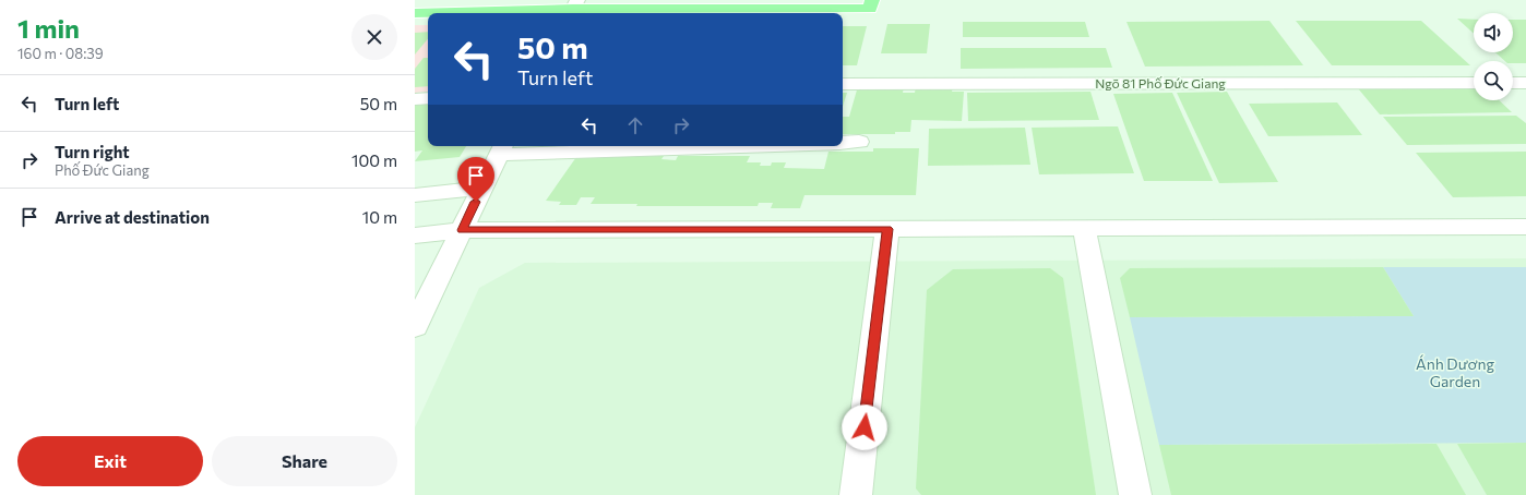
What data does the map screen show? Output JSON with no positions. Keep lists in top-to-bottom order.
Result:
{
  "streets": {
    "street": ["Ngõ 81 Phố Đức Giang"]
  },
  "parks": ["Ánh Dương Garden"],
  "page": {
    "heading": ["1 min", "160 m · 08:39"],
    "turn": ["50 m", "Turn left"],
    "list": [
      {
        "name": "Turn left",
        "value": "50 m"
      },
      {
        "name": "Turn right",
        "note": "Phố Đức Giang",
        "value": "100 m"
      },
      {
        "name": "Arrive at destination",
        "value": "10 m"
      }
    ],
    "buttons": ["Exit", "Share"]
  }
}
